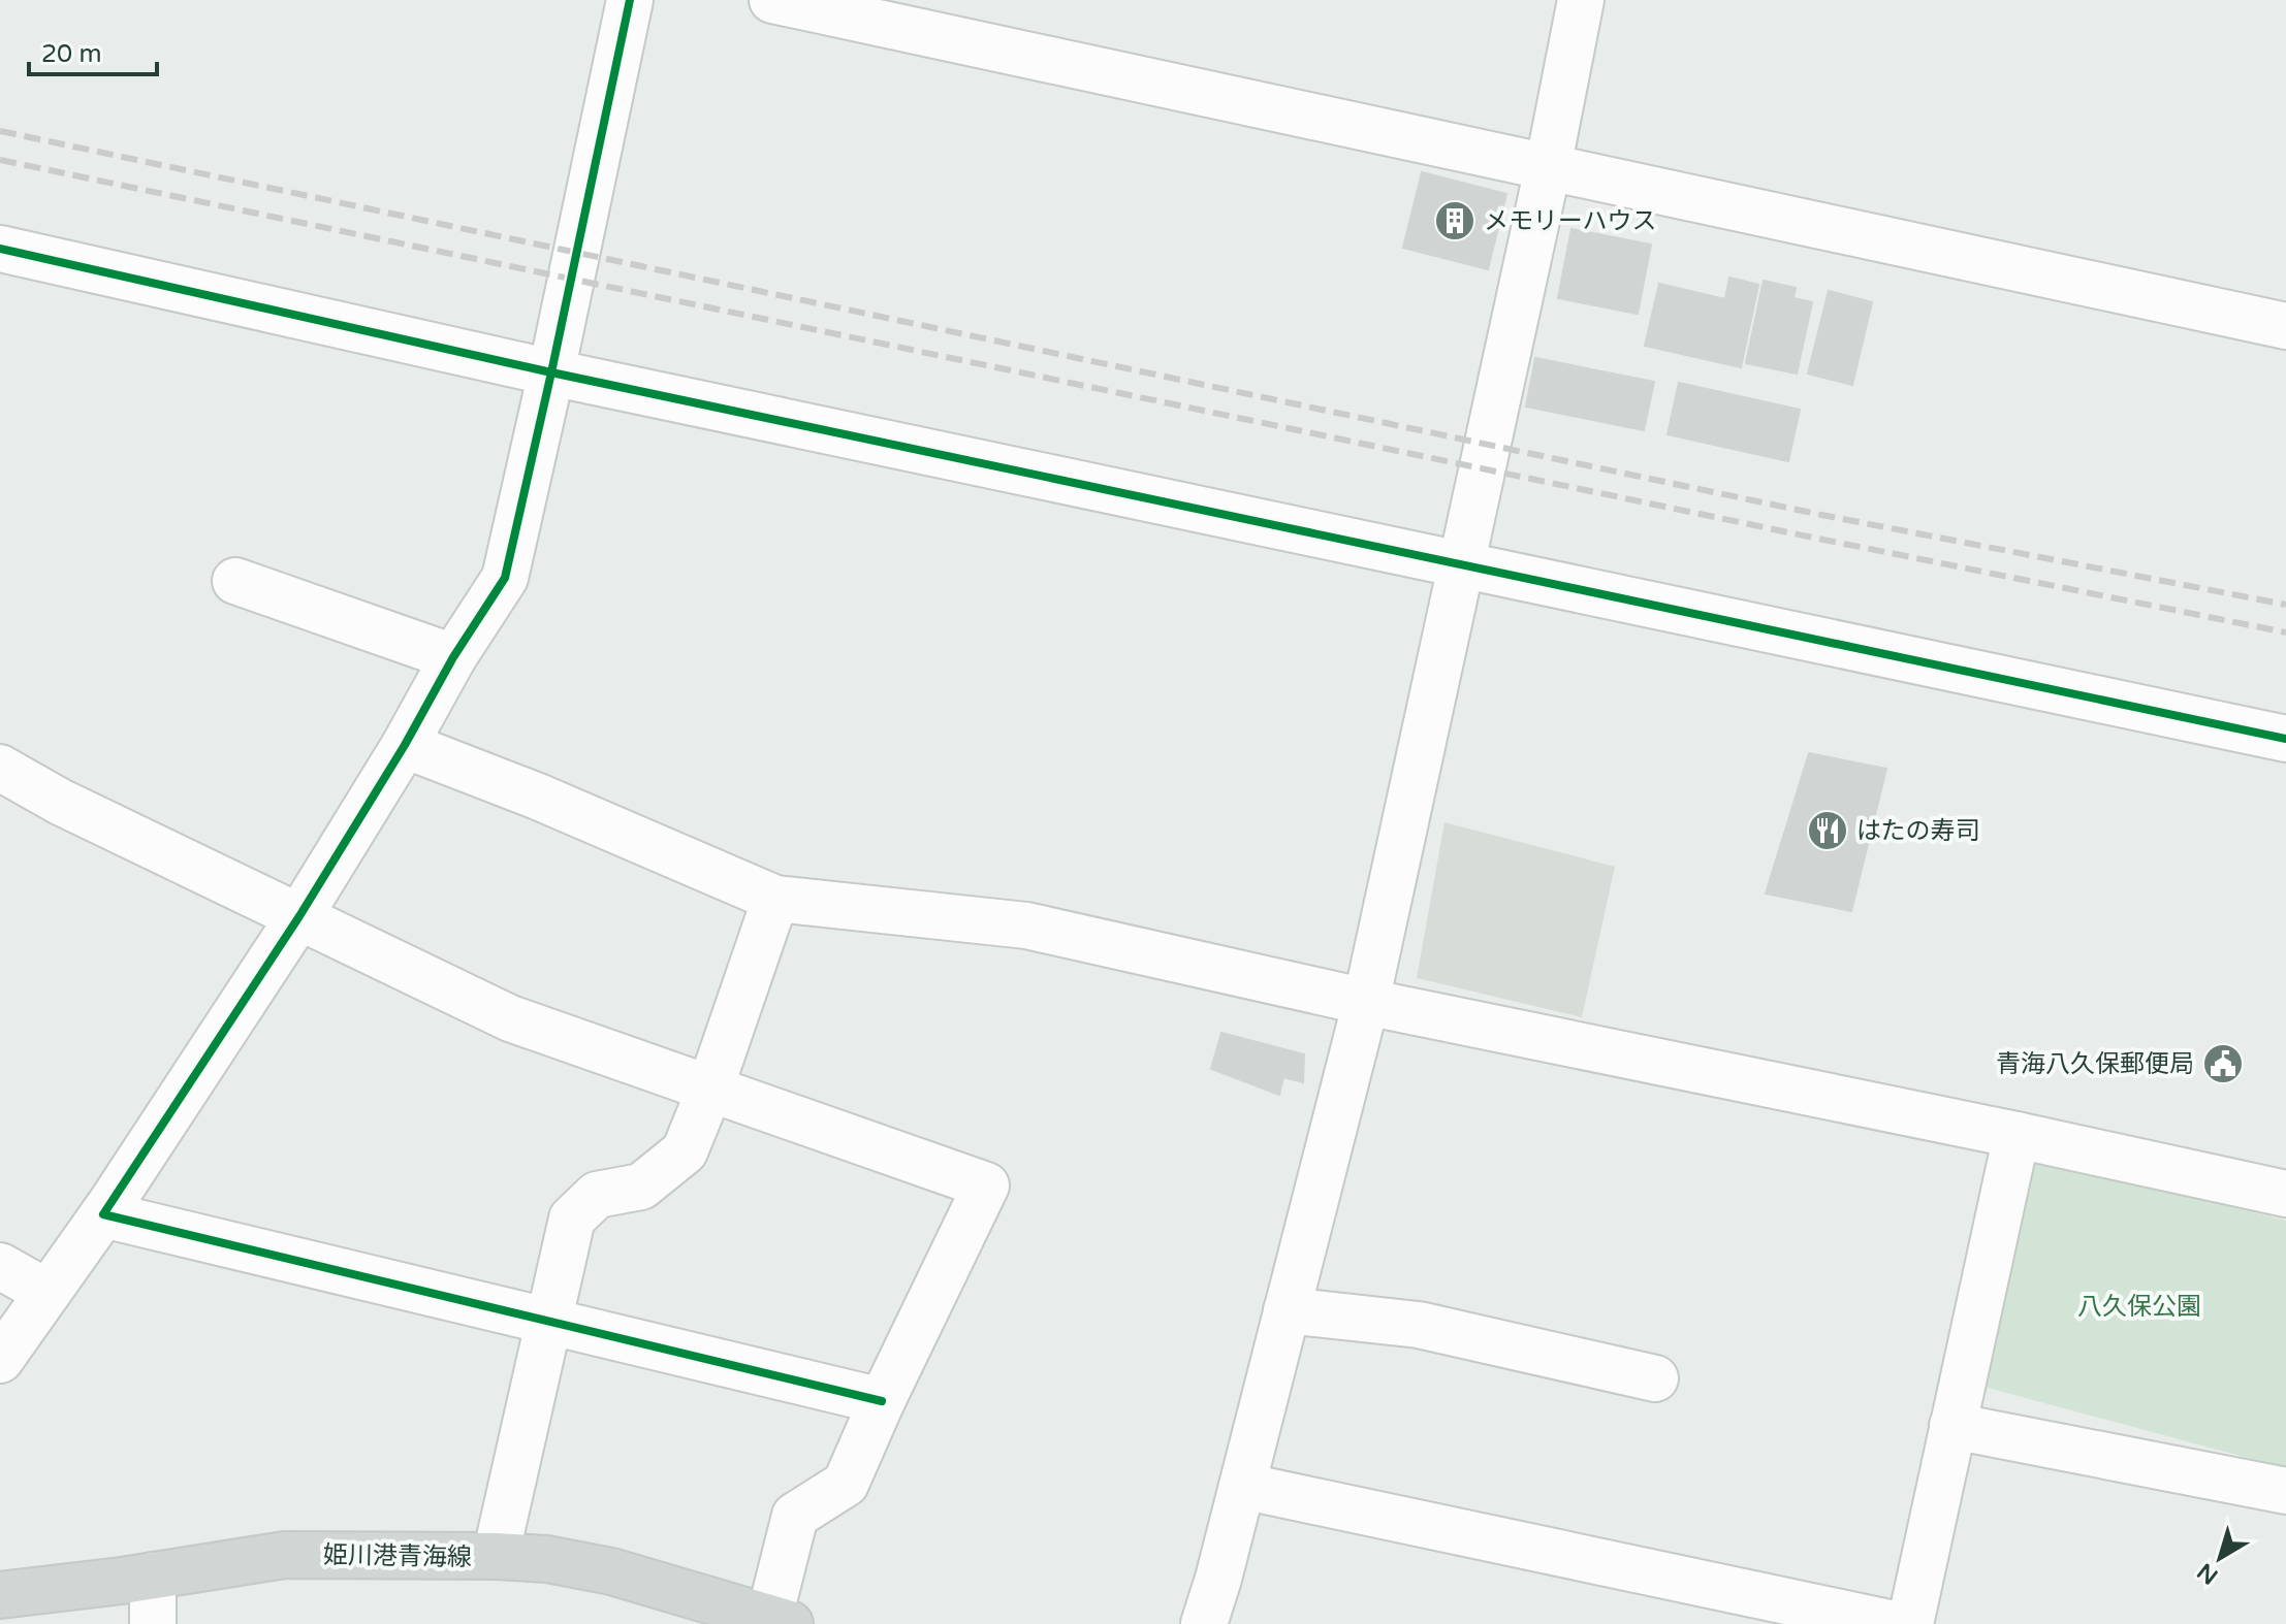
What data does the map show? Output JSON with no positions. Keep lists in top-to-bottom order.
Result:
{
  "streets": {
    "main road": ["姫川港青海線"]
  },
  "parks": ["八久保公園"],
  "places": {
    "building": ["メモリーハウス"],
    "restaurant": ["はたの寿司"],
    "public building": ["青海八久保郵便局"]
  },
  "scale_bar": "20 m",
  "north": "bottom left"
}
